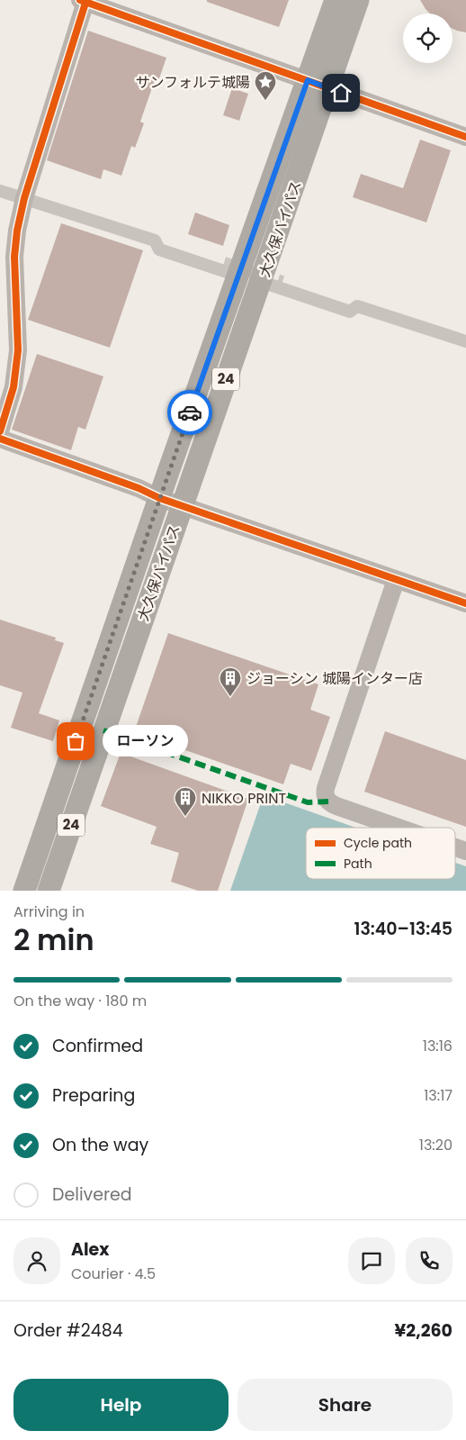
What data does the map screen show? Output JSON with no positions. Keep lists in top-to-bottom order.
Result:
{
  "streets": {
    "highway": ["大久保バイパス", "24"]
  },
  "places": {
    "place": ["サンフォルテ城陽"],
    "building": ["ジョーシン 城陽インター店", "NIKKO PRINT"],
    "other": ["ローソン"]
  },
  "legend": ["Cycle path", "Path"],
  "page": {
    "bubble": "ローソン",
    "heading": ["2 min", "Arriving in", "13:40–13:45"],
    "panel": [
      "Alex",
      "Courier · 4.5",
      "Order #2484",
      "¥2,260"
    ],
    "bar": "On the way · 180 m",
    "list": [
      ["Confirmed", "13:16"],
      ["Preparing", "13:17"],
      ["On the way", "13:20"],
      "Delivered"
    ],
    "buttons": ["Help", "Share"]
  }
}
